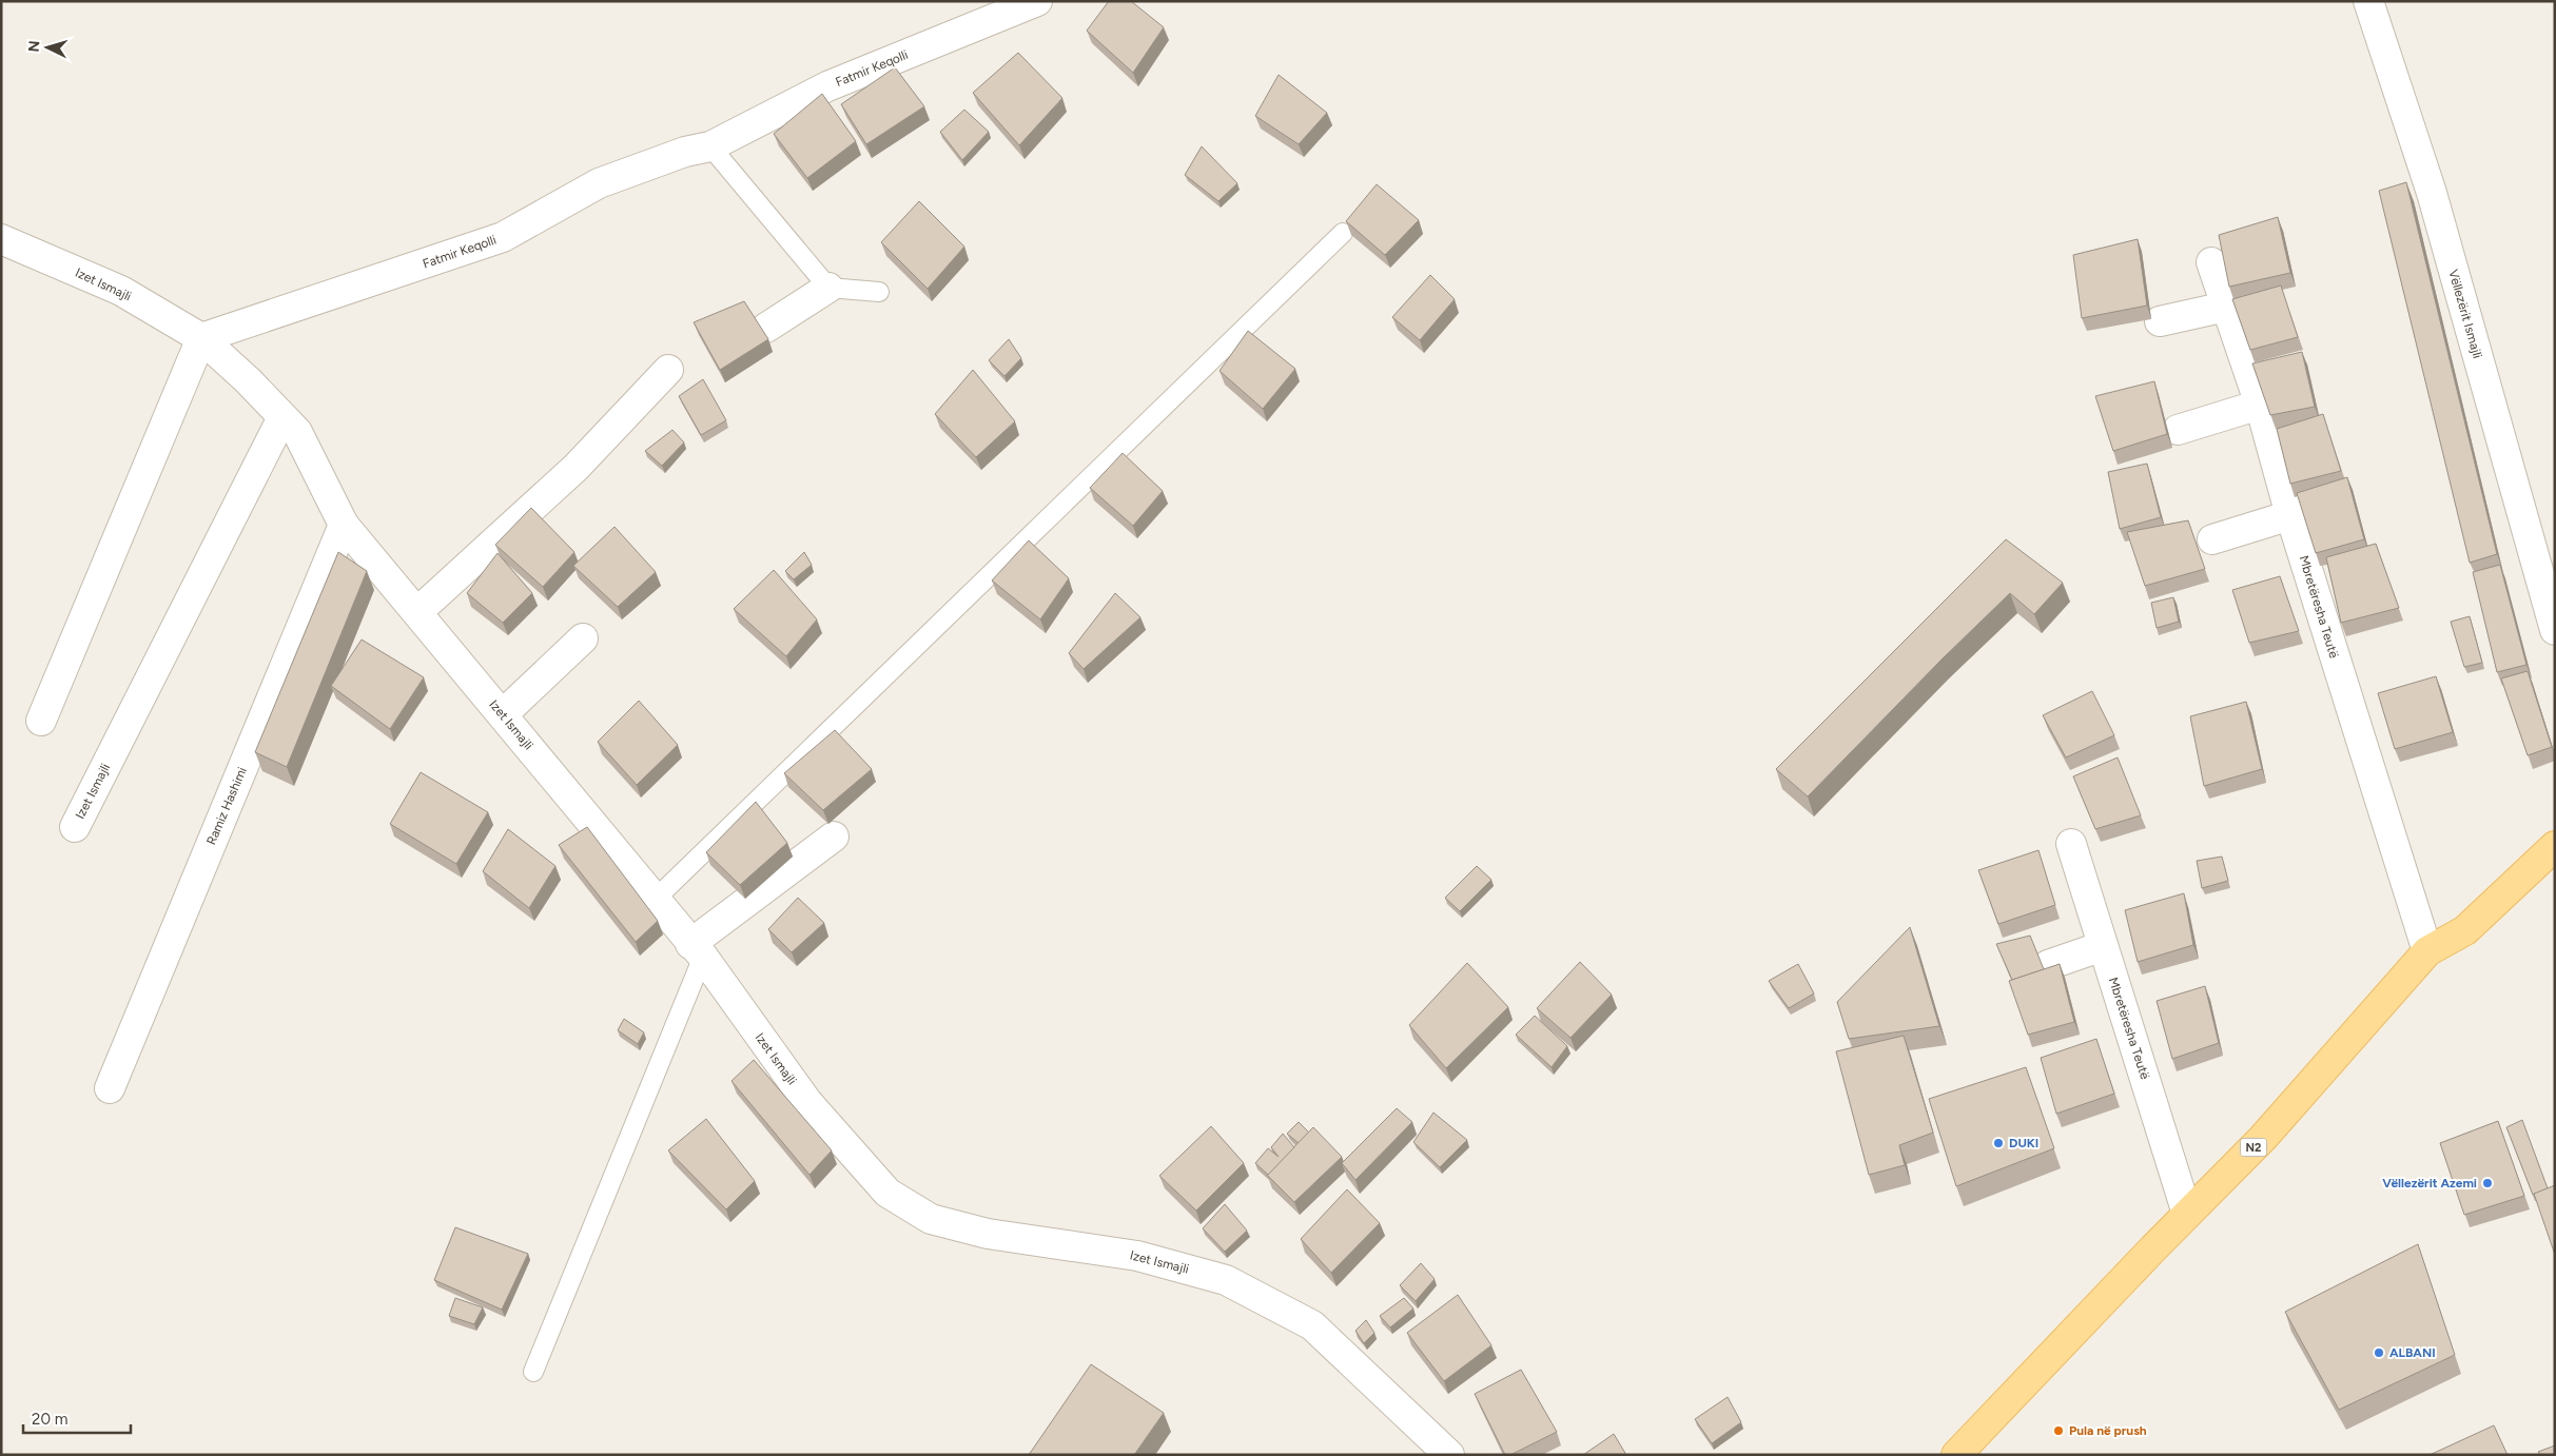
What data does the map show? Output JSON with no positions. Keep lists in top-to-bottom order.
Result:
{
  "streets": {
    "main road": ["N2"],
    "street": [
      "Fatmir Keqolli",
      "Izet Ismajli",
      "Vëllezërit Ismajli",
      "Mbretëresha Teutë",
      "Ramiz Hashimi"
    ]
  },
  "crossings": [
    ["Fatmir Keqolli", "Izet Ismajli"],
    ["Izet Ismajli", "Ramiz Hashimi"],
    ["Mbretëresha Teutë", "N2"]
  ],
  "places": [
    "DUKI",
    "Vëllezërit Azemi",
    "ALBANI",
    "Pula në prush"
  ],
  "scale_bar": "20 m",
  "north": "left"
}
